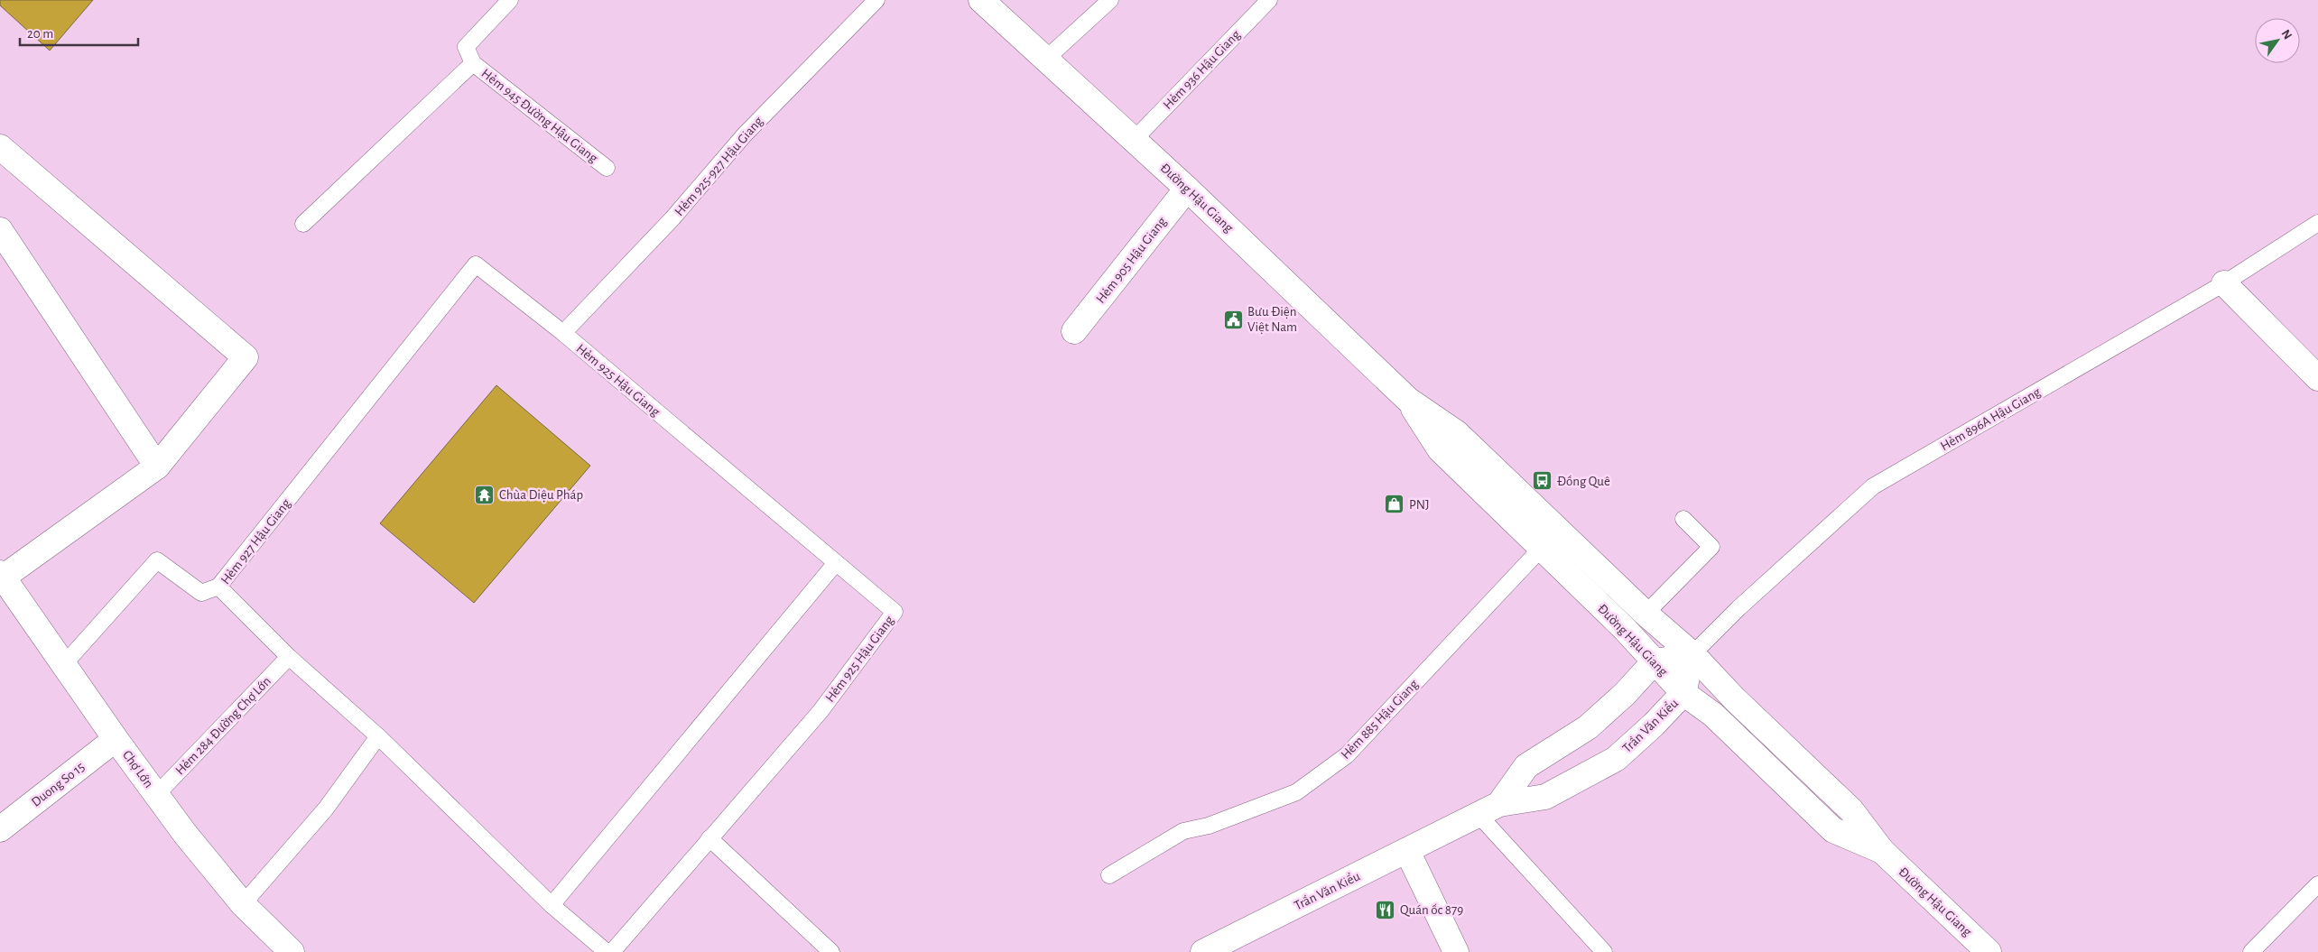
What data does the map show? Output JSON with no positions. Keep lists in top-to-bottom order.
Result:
{
  "streets": {
    "street": [
      "Đường Hậu Giang",
      "Hẻm 905 Hậu Giang",
      "Trần Văn Kiểu",
      "Chợ Lớn",
      "Duong So 15"
    ],
    "lane": [
      "Hẻm 936 Hậu Giang",
      "Hẻm 945 Đường Hậu Giang",
      "Hẻm 925-927 Hậu Giang",
      "Hẻm 925 Hậu Giang",
      "Hẻm 896A Hậu Giang",
      "Hẻm 927 Hậu Giang",
      "Hẻm 885 Hậu Giang",
      "Hẻm 284 Đường Chợ Lớn"
    ]
  },
  "crossings": [
    ["Hẻm 936 Hậu Giang", "Đường Hậu Giang"],
    ["Hẻm 925-927 Hậu Giang", "Hẻm 925 Hậu Giang"],
    ["Hẻm 925-927 Hậu Giang", "Hẻm 927 Hậu Giang"],
    ["Đường Hậu Giang", "Hẻm 905 Hậu Giang"],
    ["Đường Hậu Giang", "Hẻm 896A Hậu Giang"],
    ["Đường Hậu Giang", "Hẻm 885 Hậu Giang"],
    ["Đường Hậu Giang", "Trần Văn Kiểu"],
    ["Hẻm 925 Hậu Giang", "Hẻm 927 Hậu Giang"],
    ["Hẻm 896A Hậu Giang", "Trần Văn Kiểu"],
    ["Hẻm 927 Hậu Giang", "Hẻm 284 Đường Chợ Lớn"],
    ["Hẻm 284 Đường Chợ Lớn", "Chợ Lớn"],
    ["Chợ Lớn", "Duong So 15"]
  ],
  "places": {
    "public building": ["Bưu Điện Việt Nam"],
    "bus stop": ["Đồng Quê"],
    "temple": ["Chùa Diệu Pháp"],
    "shop": ["PNJ"],
    "restaurant": ["Quán ốc 879"]
  },
  "scale_bar": "20 m",
  "north": "top right"
}
